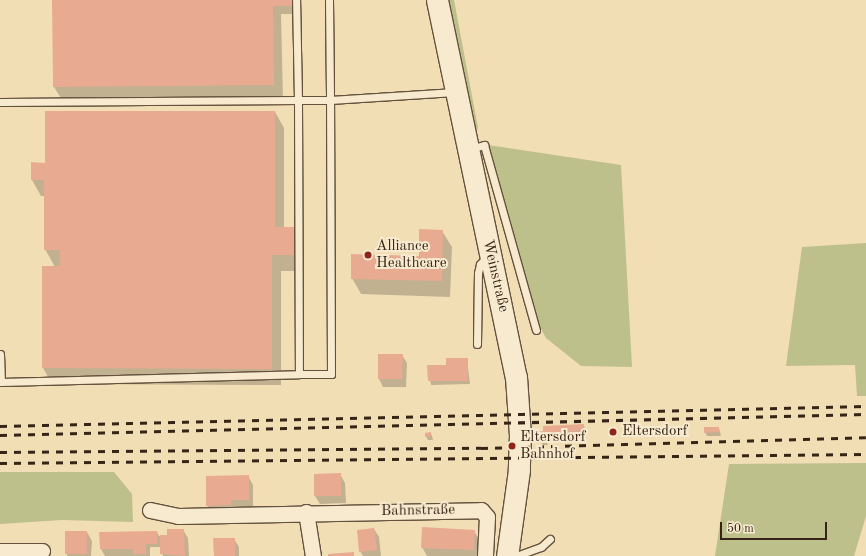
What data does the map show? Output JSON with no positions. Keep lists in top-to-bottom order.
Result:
{
  "streets": {
    "main road": ["Weinstraße"],
    "street": ["Bahnstraße"]
  },
  "places": ["Alliance Healthcare", "Eltersdorf", "Eltersdorf Bahnhof"],
  "scale_bar": "50 m"
}
